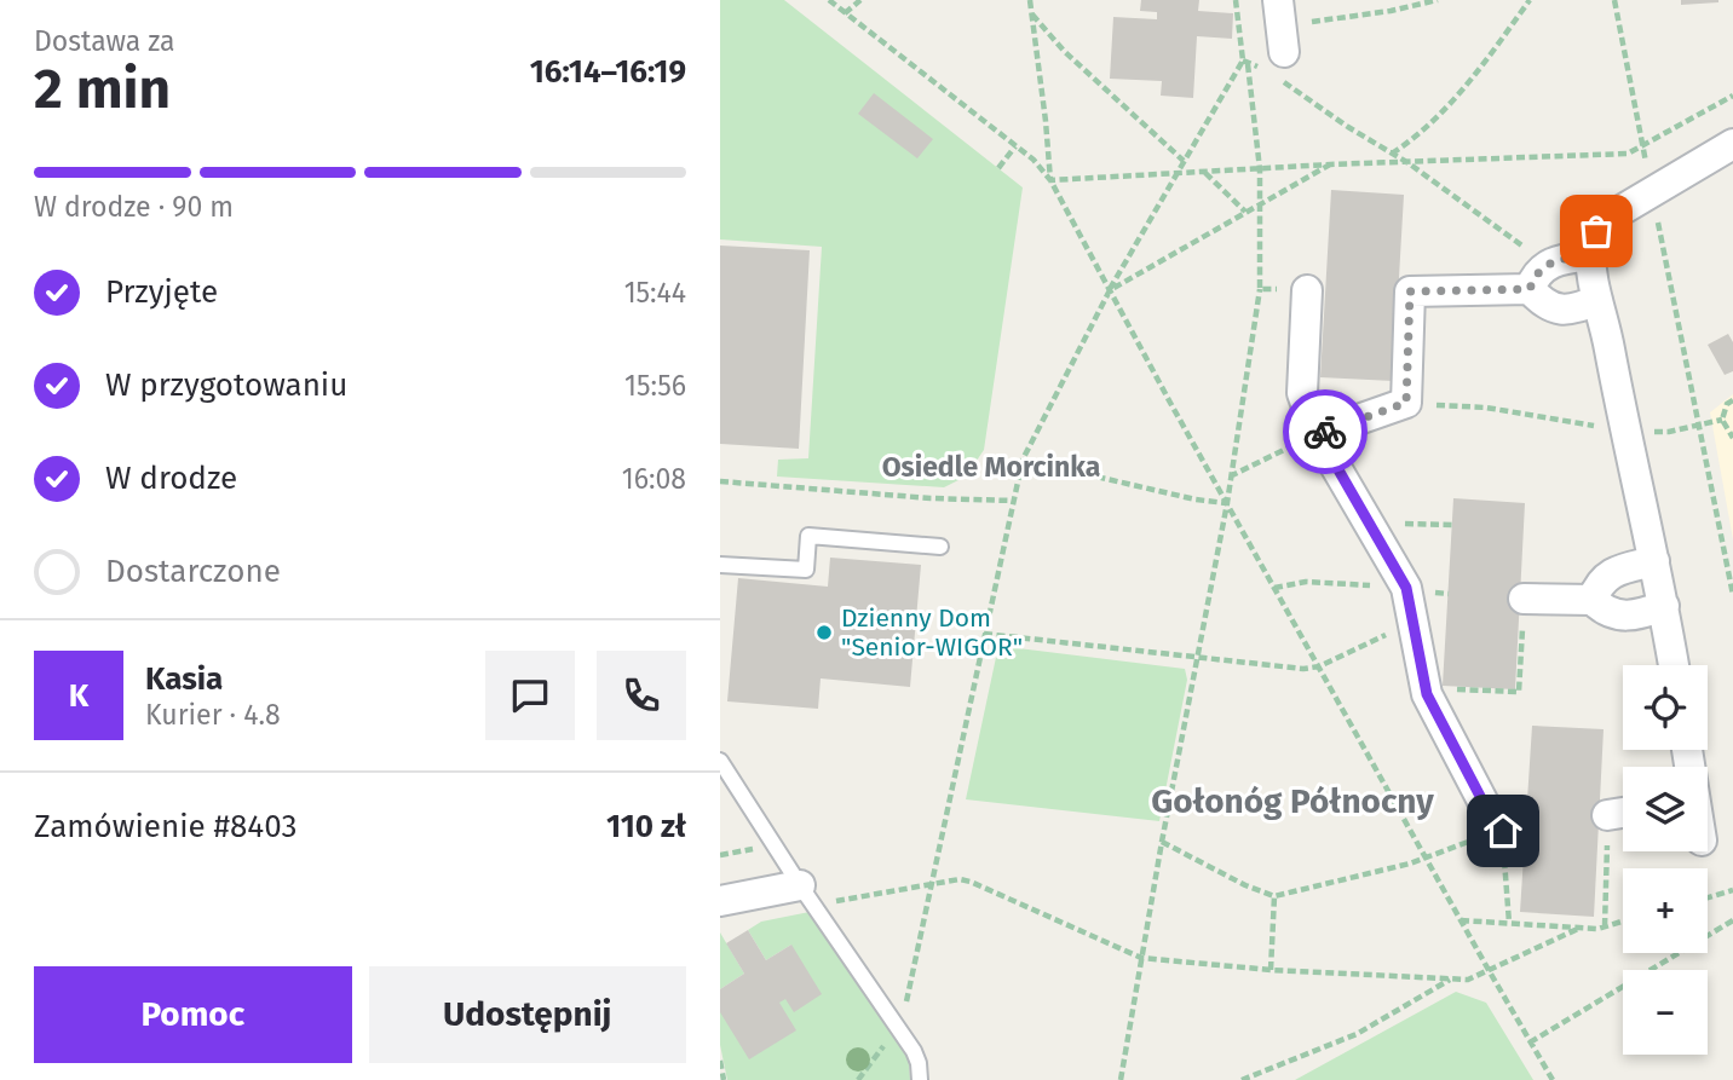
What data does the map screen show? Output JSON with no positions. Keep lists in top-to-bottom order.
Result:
{
  "districts": ["Osiedle Morcinka", "Gołonóg Północny"],
  "places": ["Dzienny Dom \"Senior-WIGOR\""],
  "page": {
    "heading": ["2 min", "Dostawa za", "16:14–16:19"],
    "panel": [
      "Kasia",
      "Kurier · 4.8",
      "Zamówienie #8403",
      "110 zł"
    ],
    "bar": "W drodze · 90 m",
    "list": [
      ["Przyjęte", "15:44"],
      ["W przygotowaniu", "15:56"],
      ["W drodze", "16:08"],
      "Dostarczone"
    ],
    "round": "K",
    "map_buttons": ["+", "−"],
    "buttons": ["Pomoc", "Udostępnij"]
  }
}
